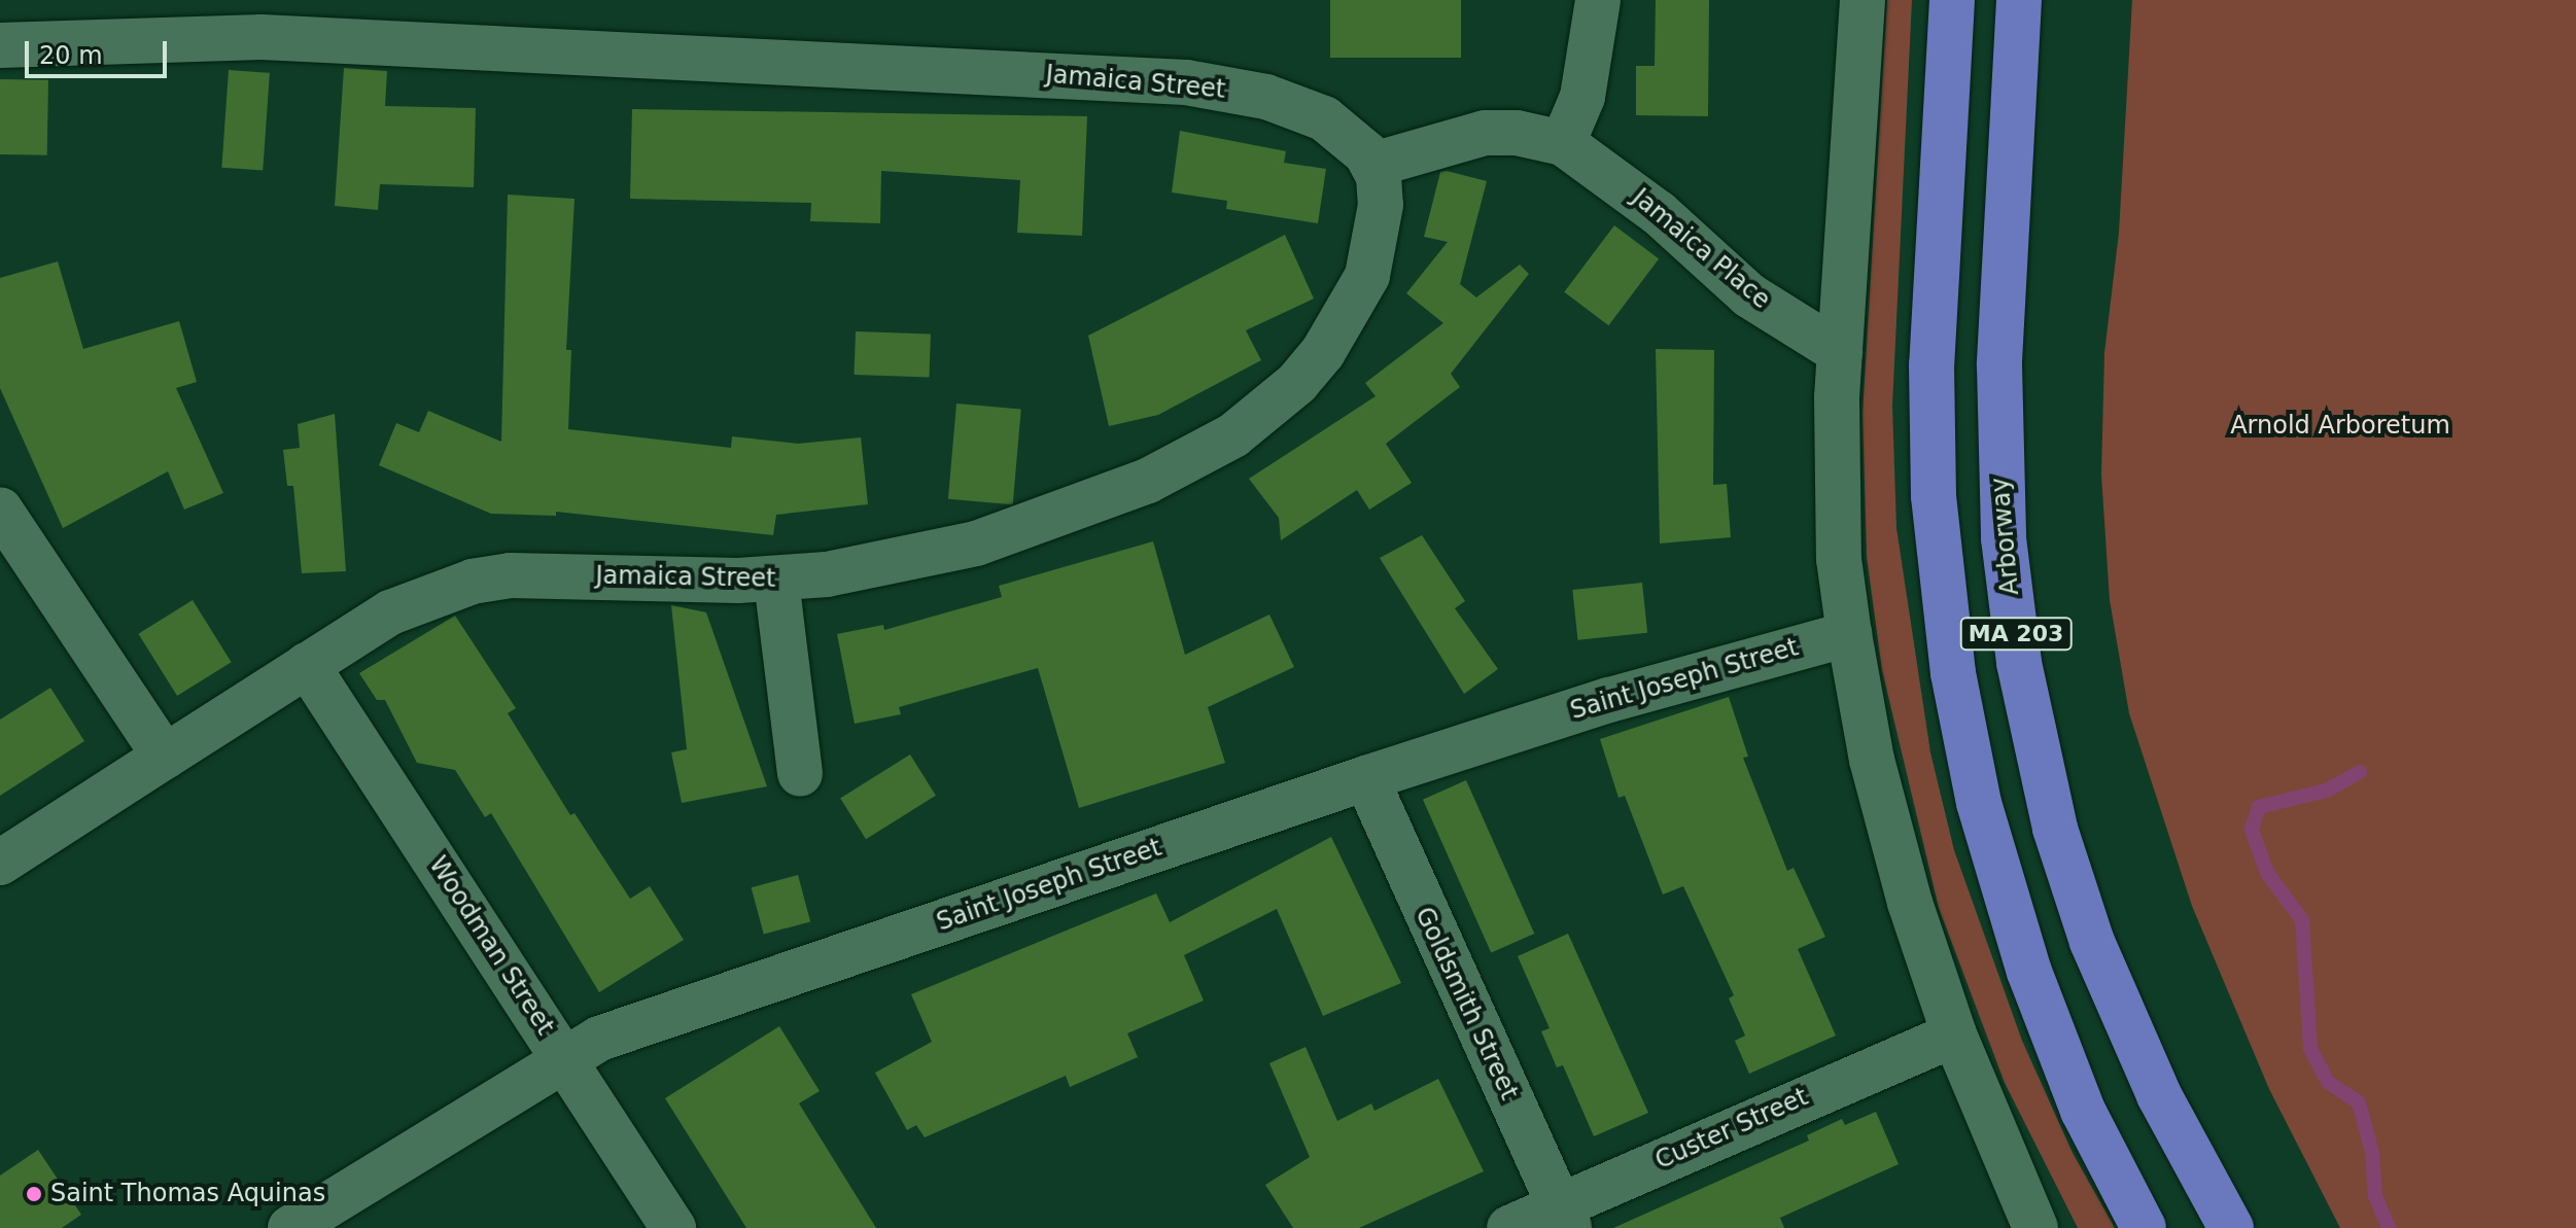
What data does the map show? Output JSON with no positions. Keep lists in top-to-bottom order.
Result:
{
  "streets": {
    "highway": ["Arborway", "MA 203"],
    "street": [
      "Jamaica Street",
      "Jamaica Place",
      "Saint Joseph Street",
      "Woodman Street",
      "Goldsmith Street",
      "Custer Street"
    ]
  },
  "crossings": [
    ["Jamaica Street", "Jamaica Place"],
    ["Jamaica Street", "Woodman Street"],
    ["Saint Joseph Street", "Woodman Street"],
    ["Saint Joseph Street", "Goldsmith Street"],
    ["Goldsmith Street", "Custer Street"]
  ],
  "parks": ["Arnold Arboretum"],
  "places": ["Saint Thomas Aquinas"],
  "scale_bar": "20 m"
}
